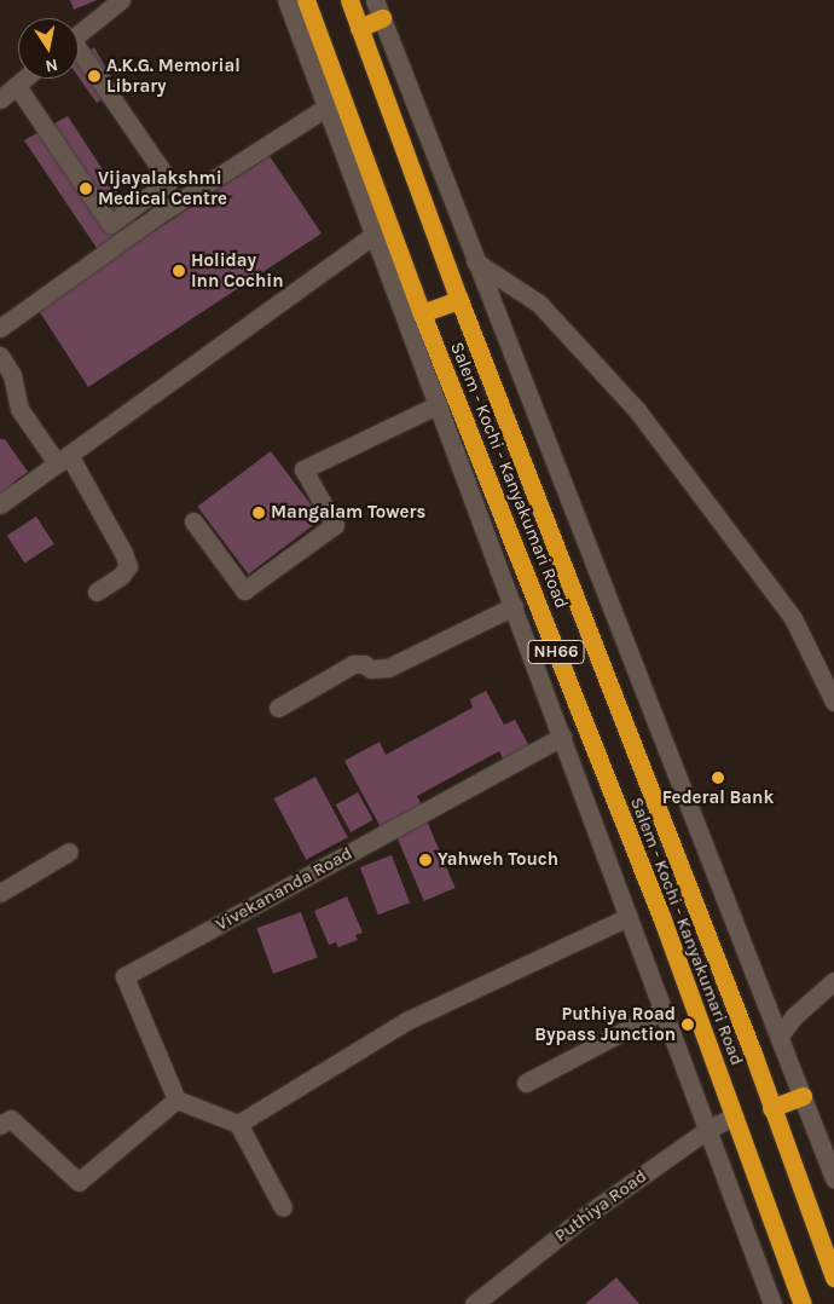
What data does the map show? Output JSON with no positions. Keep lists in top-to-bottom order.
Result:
{
  "streets": {
    "highway": ["Salem - Kochi - Kanyakumari Road", "NH66"],
    "street": ["Vivekananda Road", "Puthiya Road"]
  },
  "crossings": [
    ["Salem - Kochi - Kanyakumari Road", "Puthiya Road"]
  ],
  "places": [
    "A.K.G. Memorial Library",
    "Vijayalakshmi Medical Centre",
    "Holiday Inn Cochin",
    "Mangalam Towers",
    "Federal Bank",
    "Yahweh Touch",
    "Puthiya Road Bypass Junction"
  ],
  "north": "bottom"
}
